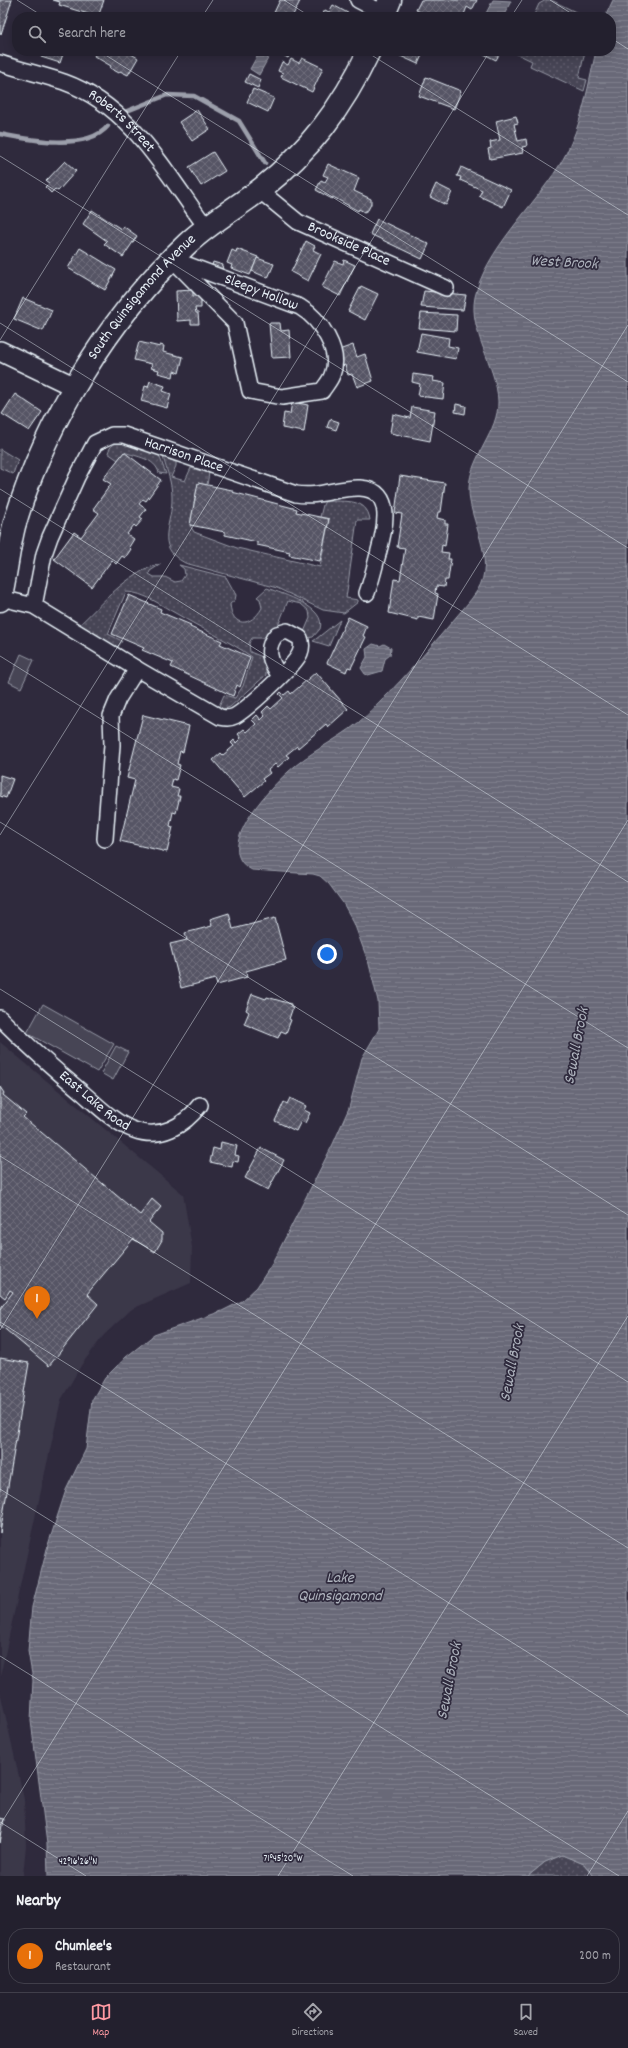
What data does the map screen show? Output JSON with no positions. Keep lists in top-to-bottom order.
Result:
{
  "streets": {
    "main road": ["South Quinsigamond Avenue"],
    "street": [
      "Roberts Street",
      "Brookside Place",
      "Sleepy Hollow",
      "Harrison Place",
      "East Lake Road"
    ]
  },
  "crossings": [
    ["Roberts Street", "South Quinsigamond Avenue"],
    ["Brookside Place", "South Quinsigamond Avenue"],
    ["Sleepy Hollow", "South Quinsigamond Avenue"]
  ],
  "water": ["West Brook", "Sewall Brook", "Lake Quinsigamond"],
  "page": {
    "search": "Search here",
    "pins": "1",
    "heading": "Nearby",
    "list": [
      {
        "mark": "1",
        "name": "Chumlee's",
        "note": "Restaurant",
        "value": "200 m"
      }
    ],
    "nav": ["Map", "Directions", "Saved"]
  },
  "coordinates": ["71°45'20\"W", "42°16'26\"N"]
}
